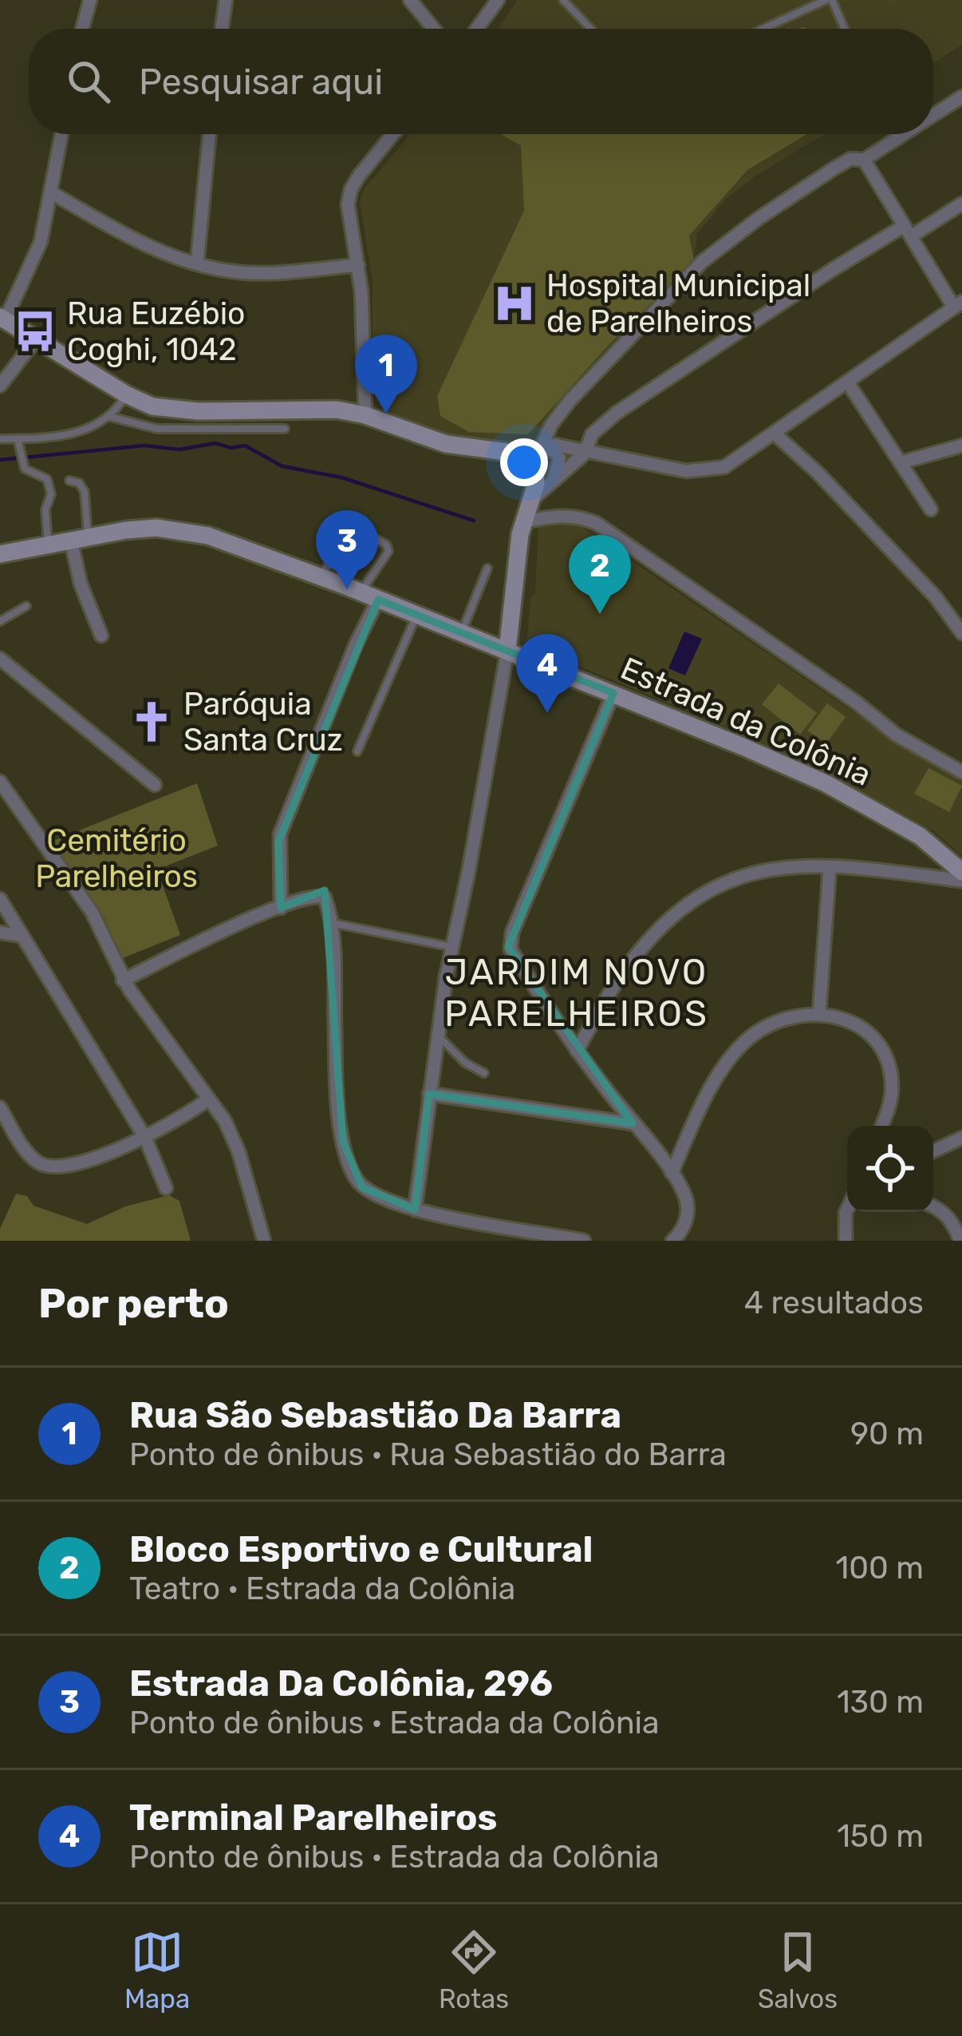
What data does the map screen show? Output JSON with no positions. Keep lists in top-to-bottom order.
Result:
{
  "streets": {
    "main road": ["Estrada da Colônia"]
  },
  "districts": ["JARDIM NOVO PARELHEIROS"],
  "parks": ["Cemitério Parelheiros"],
  "places": {
    "hospital": ["Hospital Municipal de Parelheiros"],
    "bus stop": ["Rua Euzébio Coghi, 1042"],
    "church": ["Paróquia Santa Cruz"]
  },
  "page": {
    "search": "Pesquisar aqui",
    "pins": [
      "1",
      "3",
      "2",
      "4"
    ],
    "heading": ["Por perto", "4 resultados"],
    "list": [
      {
        "mark": "1",
        "name": "Rua São Sebastião Da Barra",
        "note": "Ponto de ônibus · Rua Sebastião do Barra",
        "value": "90 m"
      },
      {
        "mark": "2",
        "name": "Bloco Esportivo e Cultural",
        "note": "Teatro · Estrada da Colônia",
        "value": "100 m"
      },
      {
        "mark": "3",
        "name": "Estrada Da Colônia, 296",
        "note": "Ponto de ônibus · Estrada da Colônia",
        "value": "130 m"
      },
      {
        "mark": "4",
        "name": "Terminal Parelheiros",
        "note": "Ponto de ônibus · Estrada da Colônia",
        "value": "150 m"
      }
    ],
    "nav": ["Mapa", "Rotas", "Salvos"]
  }
}
